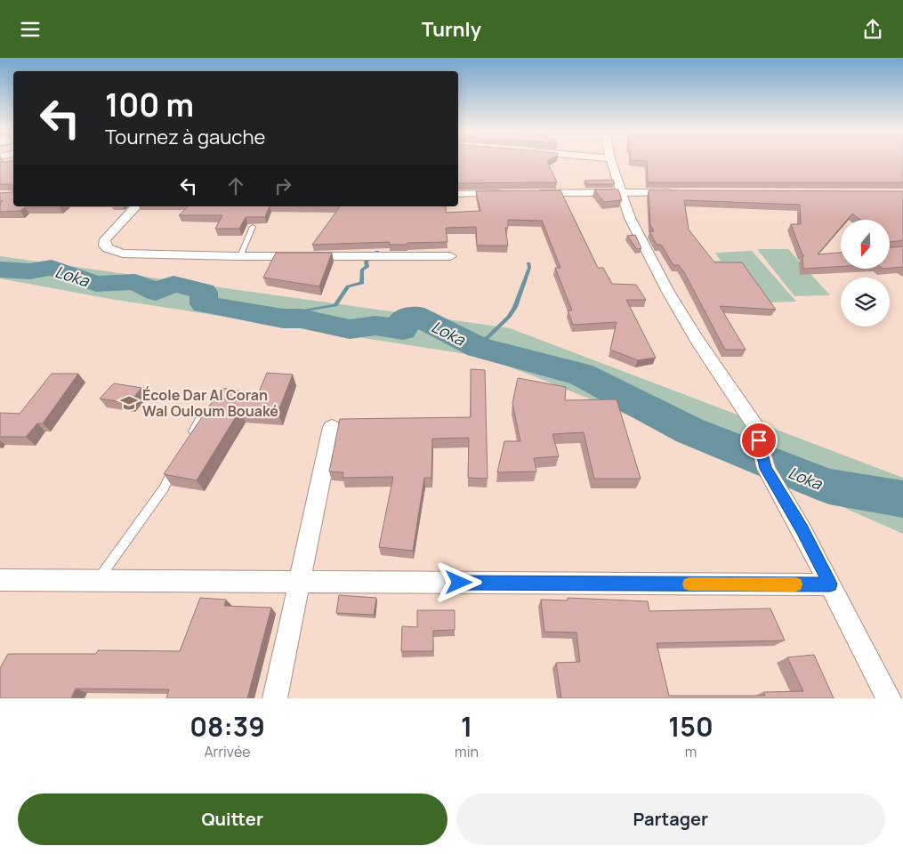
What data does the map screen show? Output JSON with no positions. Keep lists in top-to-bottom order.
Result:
{
  "water": ["Loka"],
  "places": {
    "school or university": ["École Dar Al Coran Wal Ouloum Bouaké"]
  },
  "north": "bottom",
  "page": {
    "header": "Turnly",
    "turn": ["100 m", "Tournez à gauche"],
    "eta": [
      "08:39",
      "Arrivée",
      "1",
      "min",
      "150",
      "m"
    ],
    "buttons": ["Quitter", "Partager"]
  }
}
